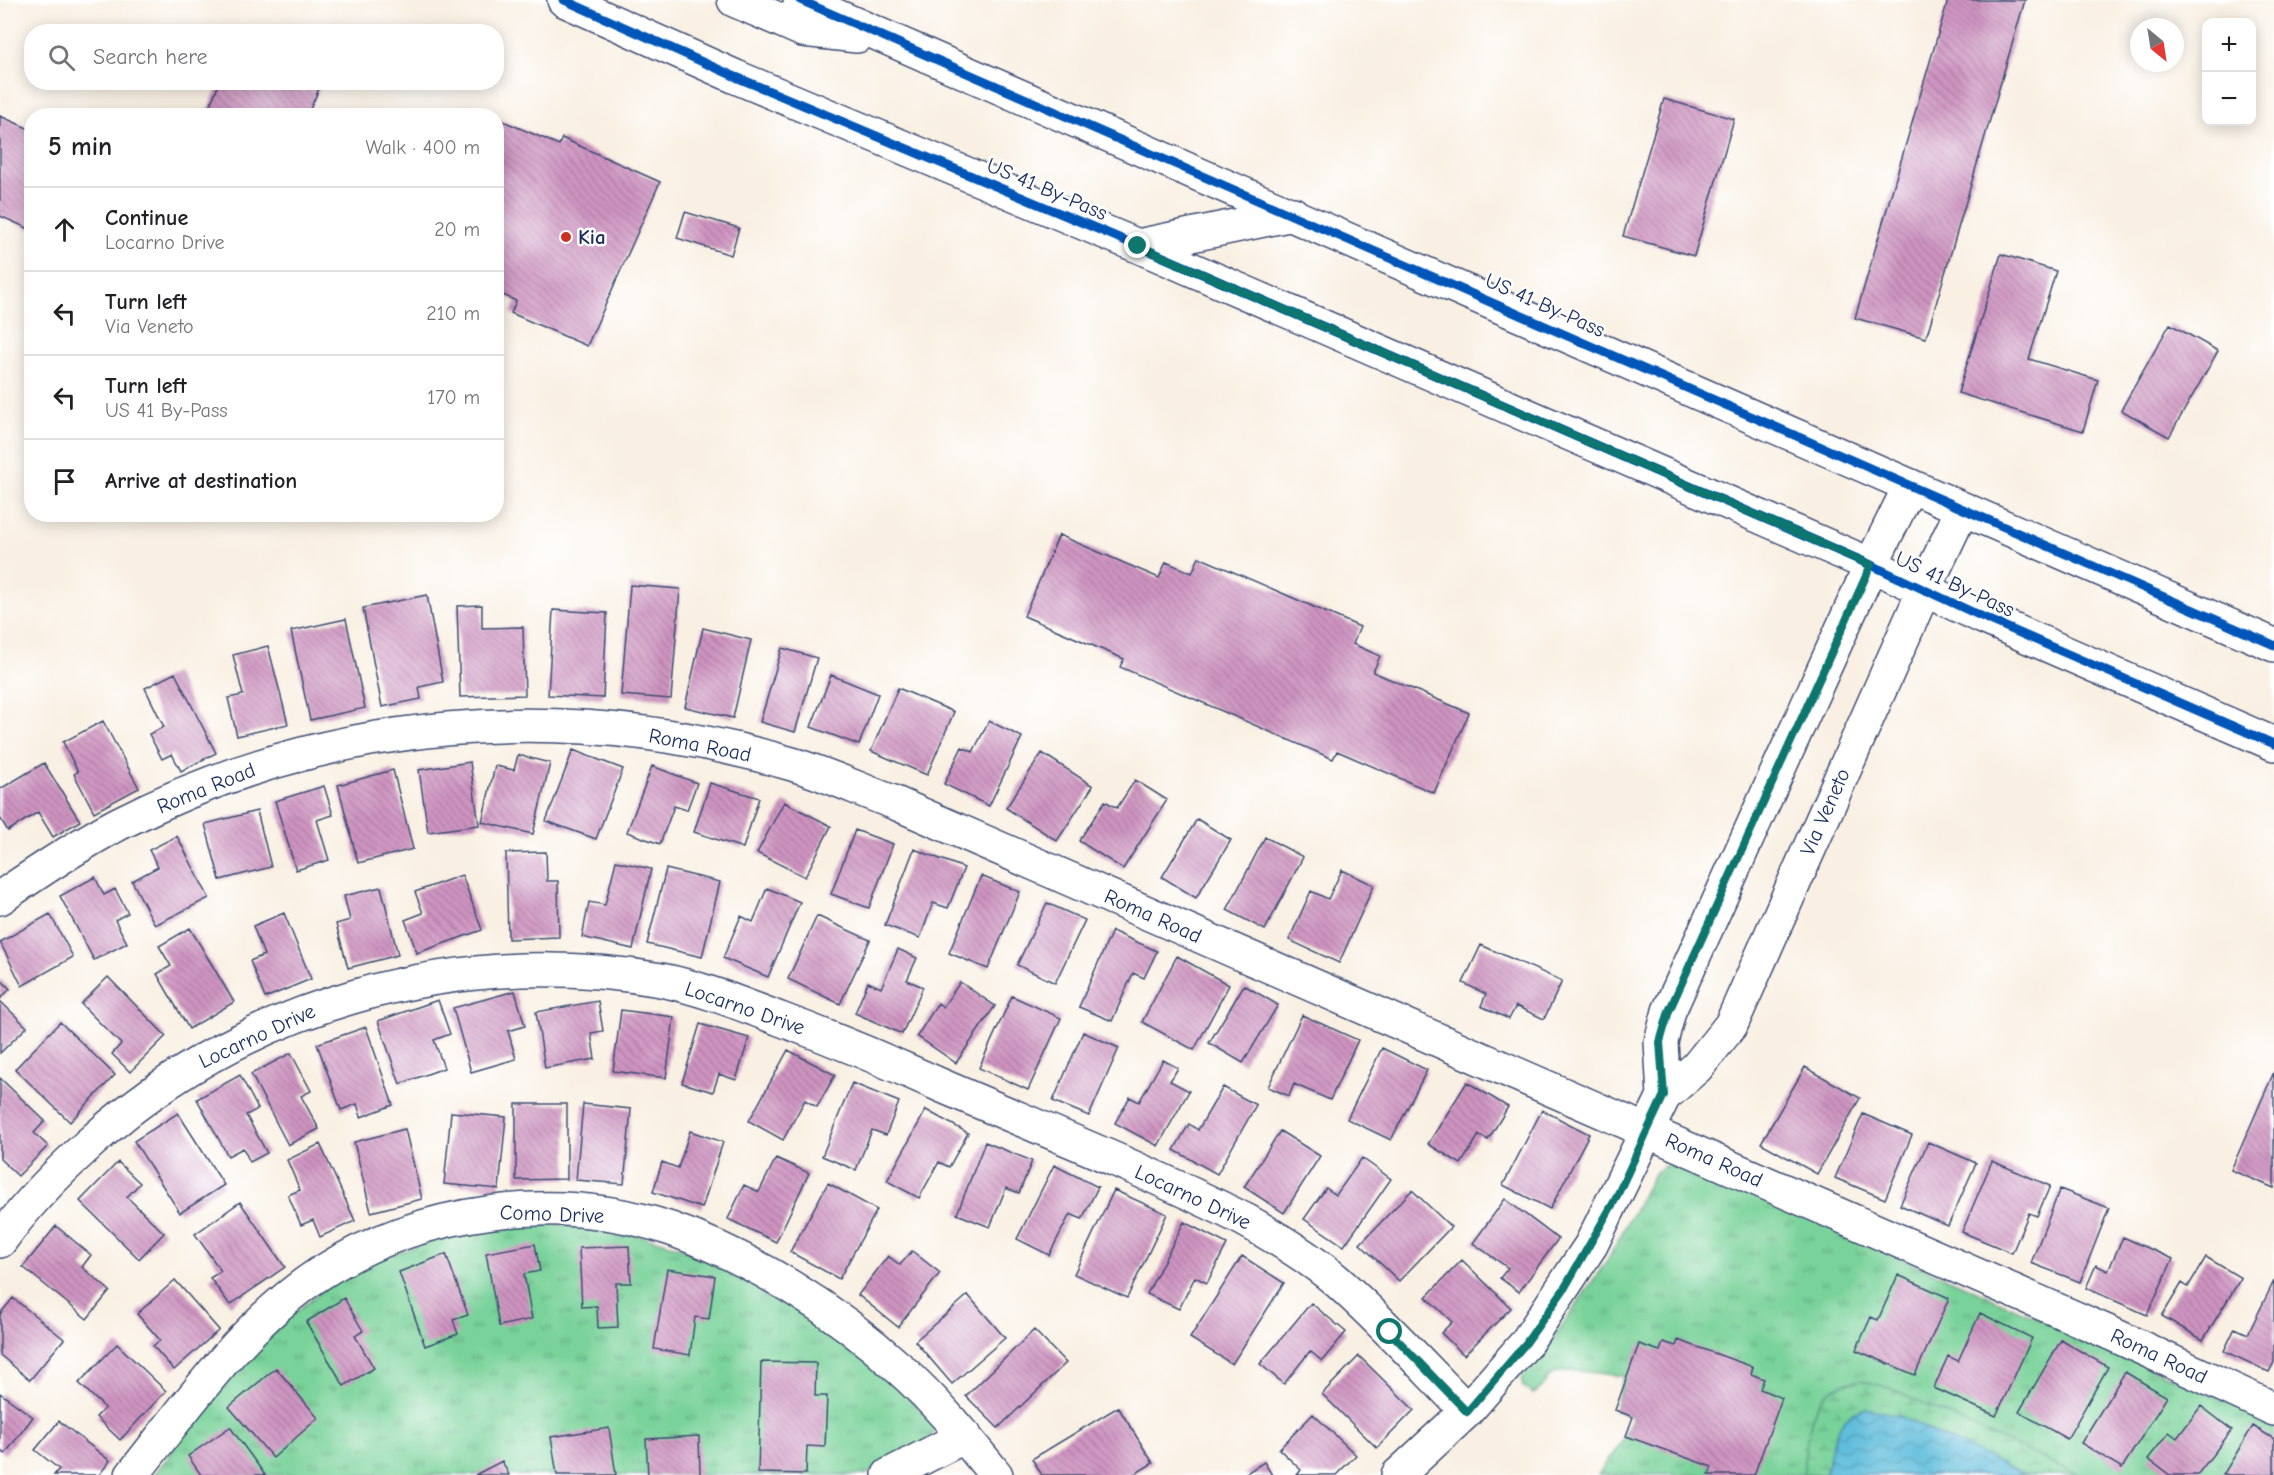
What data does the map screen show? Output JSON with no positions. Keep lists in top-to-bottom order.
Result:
{
  "streets": {
    "street": [
      "US 41 By-Pass",
      "Roma Road",
      "Via Veneto",
      "Locarno Drive",
      "Como Drive"
    ]
  },
  "crossings": [
    ["US 41 By-Pass", "Via Veneto"],
    ["Roma Road", "Via Veneto"],
    ["Via Veneto", "Locarno Drive"]
  ],
  "places": ["Kia"],
  "north": "bottom right",
  "page": {
    "map_buttons": ["+", "−"],
    "search": "Search here",
    "heading": ["5 min", "Walk · 400 m"],
    "list": [
      ["Continue", "Locarno Drive", "20 m"],
      ["Turn left", "Via Veneto", "210 m"],
      ["Turn left", "US 41 By-Pass", "170 m"],
      "Arrive at destination"
    ]
  }
}
